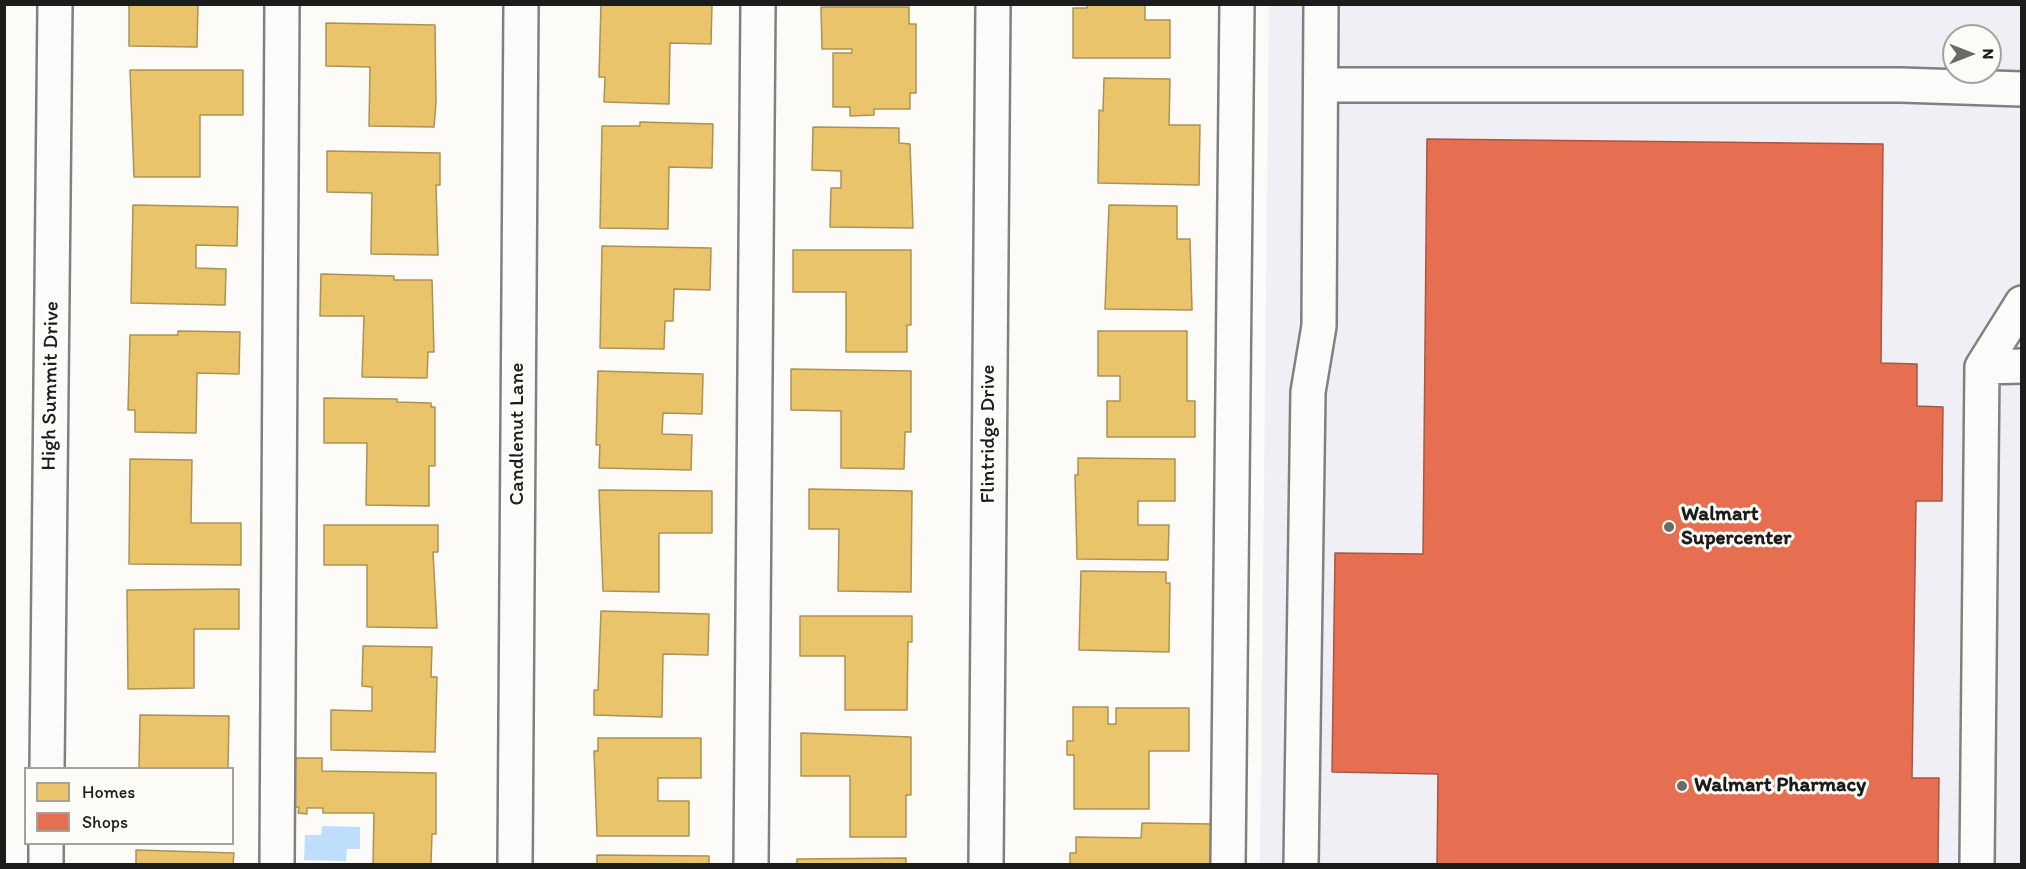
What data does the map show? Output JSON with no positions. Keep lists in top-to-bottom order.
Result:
{
  "streets": {
    "street": ["High Summit Drive", "Candlenut Lane", "Flintridge Drive"]
  },
  "places": ["Walmart Supercenter", "Walmart Pharmacy"],
  "legend": ["Homes", "Shops"],
  "north": "right"
}
